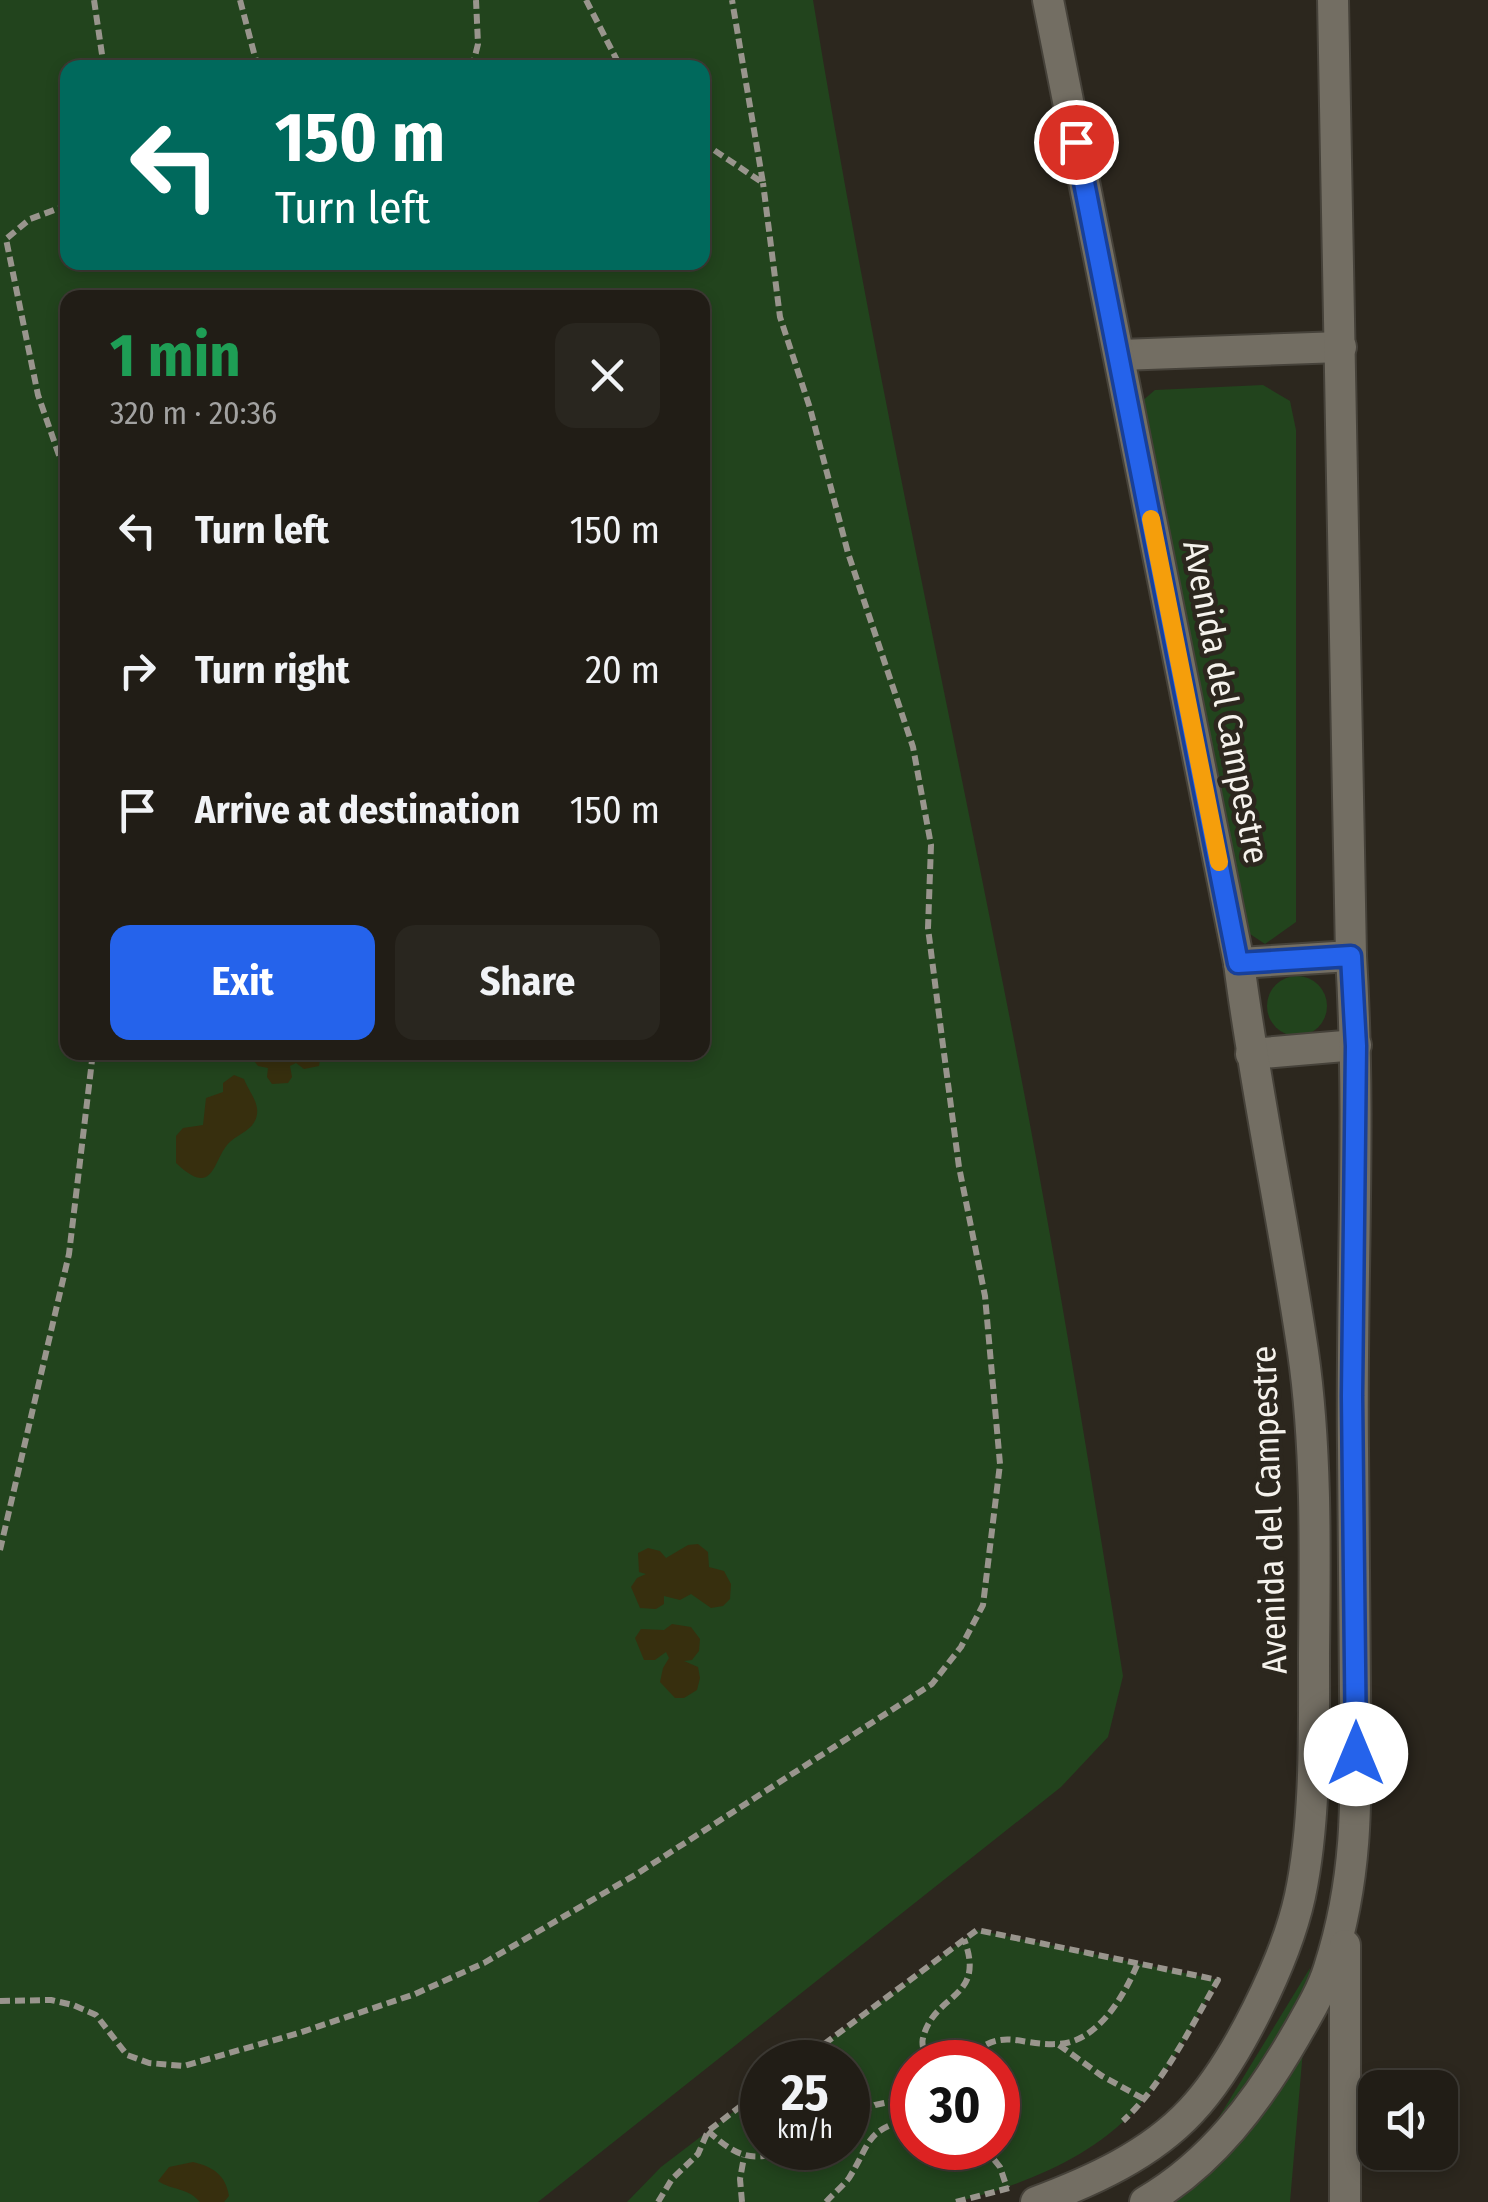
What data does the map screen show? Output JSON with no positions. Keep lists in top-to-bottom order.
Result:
{
  "streets": {
    "street": ["Avenida del Campestre"]
  },
  "page": {
    "turn": ["150 m", "Turn left"],
    "heading": ["1 min", "320 m · 20:36"],
    "list": [
      {
        "name": "Turn left",
        "value": "150 m"
      },
      {
        "name": "Turn right",
        "value": "20 m"
      },
      {
        "name": "Arrive at destination",
        "value": "150 m"
      }
    ],
    "buttons": ["Exit", "Share"],
    "speed": "25 km/h",
    "limit": "30"
  }
}
